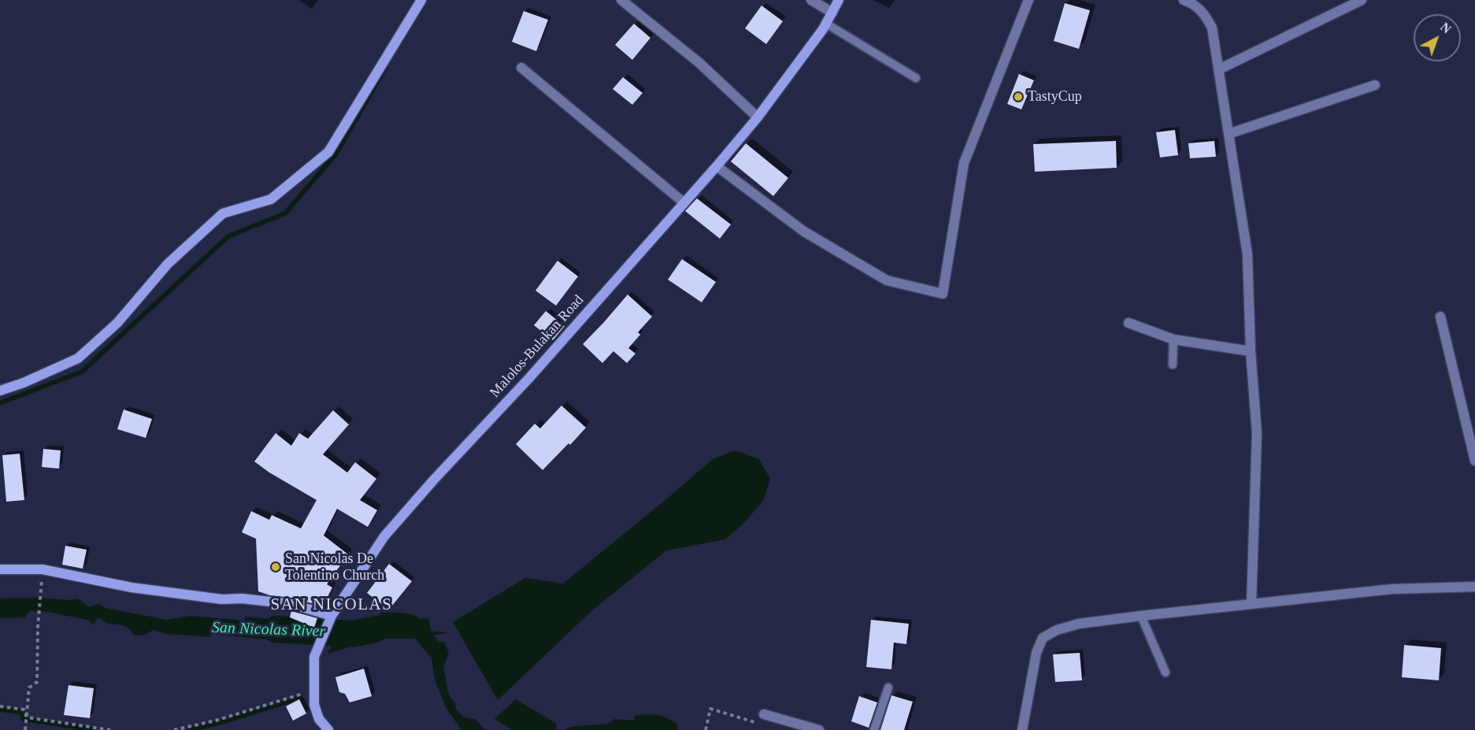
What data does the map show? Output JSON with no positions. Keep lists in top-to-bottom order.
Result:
{
  "streets": {
    "main road": ["Malolos-Bulakan Road"]
  },
  "districts": ["SAN NICOLAS"],
  "water": ["San Nicolas River"],
  "places": ["TastyCup", "San Nicolas De Tolentino Church"],
  "north": "top right"
}
